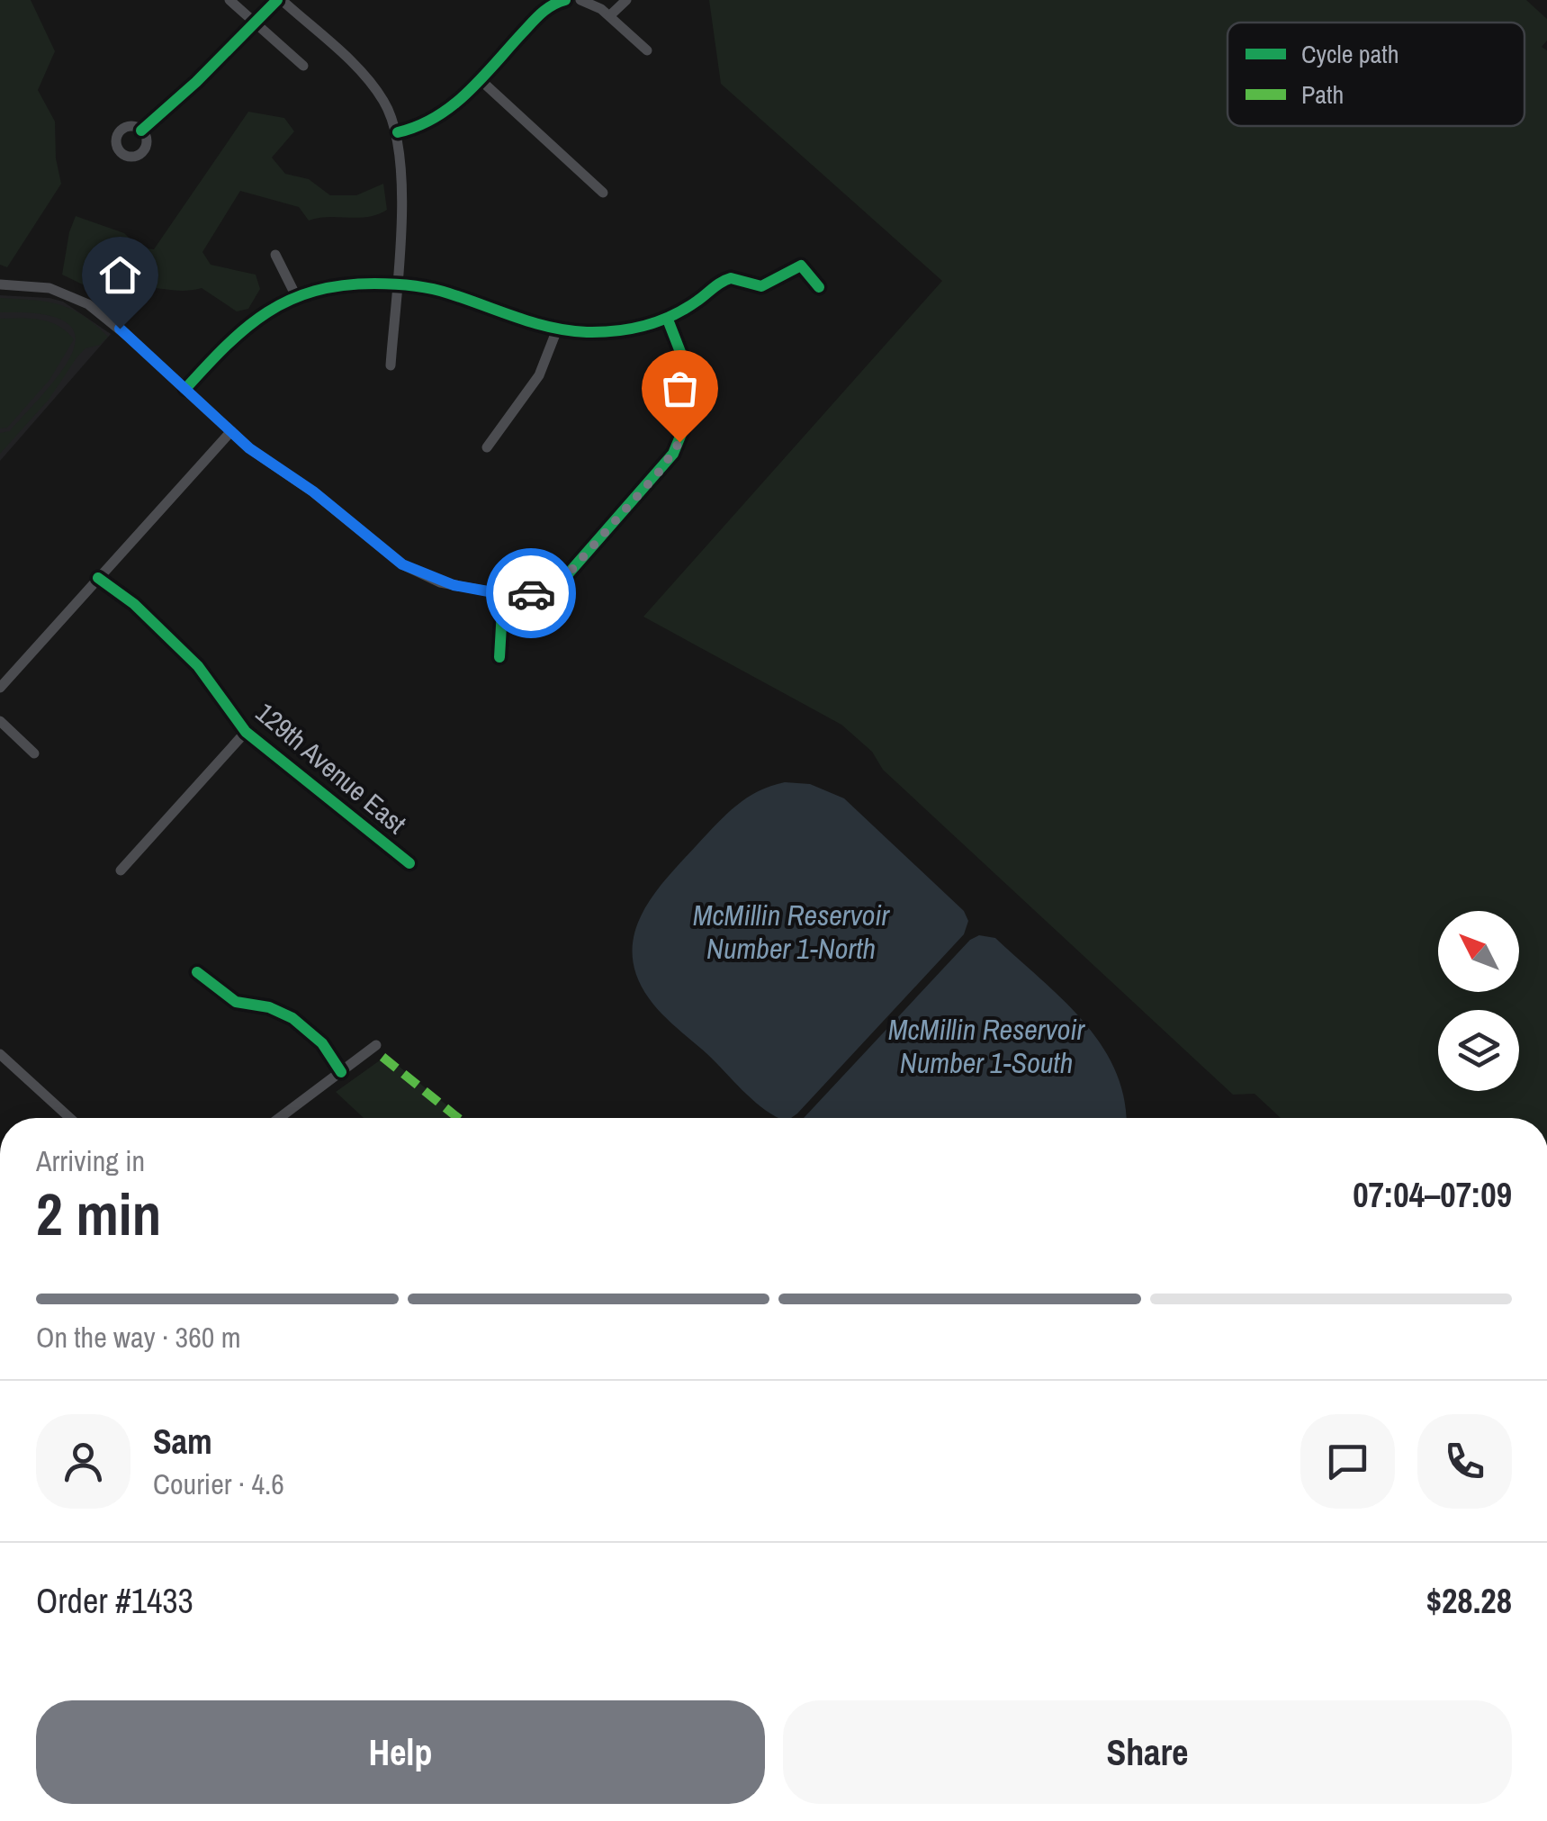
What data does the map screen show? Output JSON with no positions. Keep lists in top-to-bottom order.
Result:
{
  "streets": {
    "street": ["129th Avenue East"]
  },
  "water": ["McMillin Reservoir Number 1-North", "McMillin Reservoir Number 1-South"],
  "legend": ["Cycle path", "Path"],
  "north": "top left",
  "page": {
    "heading": ["2 min", "Arriving in", "07:04–07:09"],
    "panel": [
      "Sam",
      "Courier · 4.6",
      "Order #1433",
      "$28.28"
    ],
    "bar": "On the way · 360 m",
    "buttons": ["Help", "Share"]
  }
}
